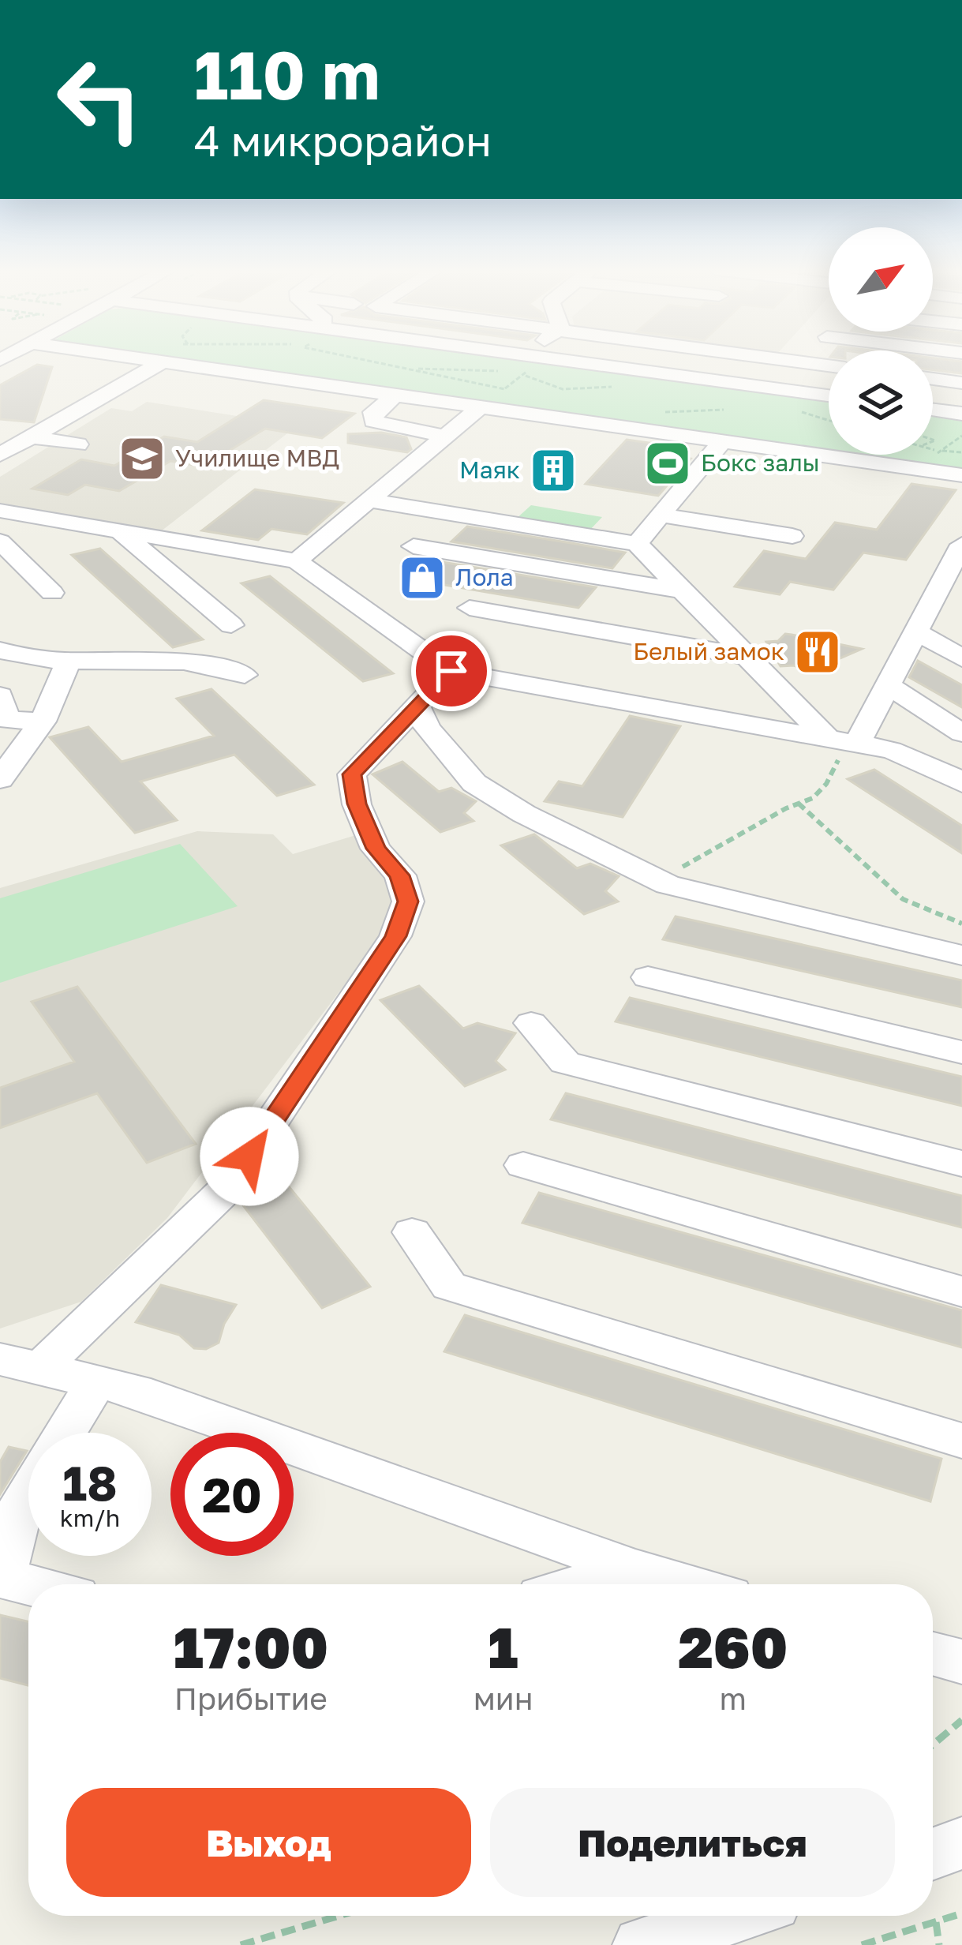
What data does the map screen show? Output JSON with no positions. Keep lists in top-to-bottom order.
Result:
{
  "places": {
    "school or university": ["Училище МВД"],
    "sports": ["Бокс залы"],
    "building": ["Маяк"],
    "shop": ["Лола"],
    "restaurant": ["Белый замок"]
  },
  "north": "top right",
  "page": {
    "turn": ["110 m", "4 микрорайон"],
    "speed": "18 km/h",
    "limit": "20",
    "eta": [
      "17:00",
      "Прибытие",
      "1",
      "мин",
      "260",
      "m"
    ],
    "buttons": ["Выход", "Поделиться"]
  }
}
